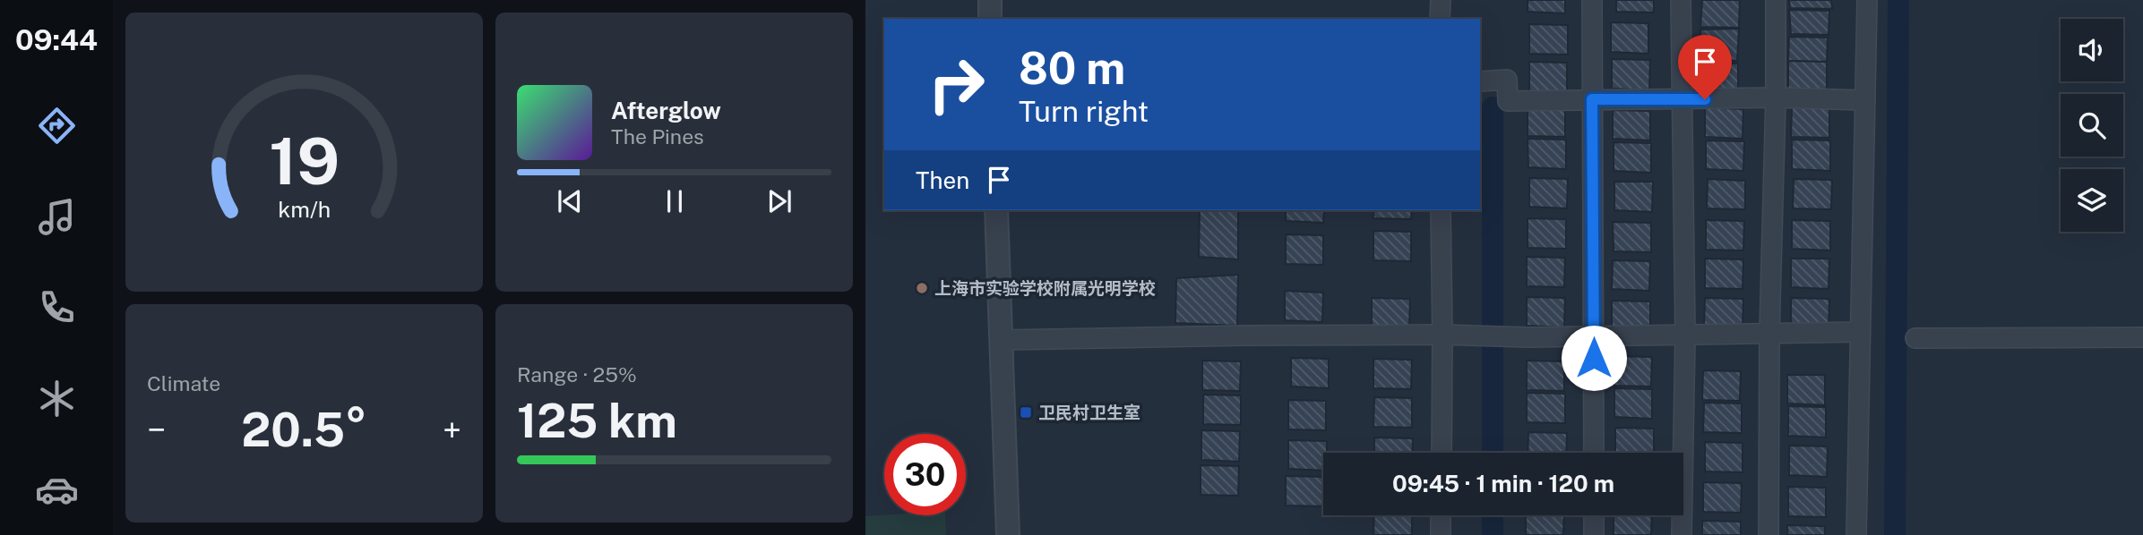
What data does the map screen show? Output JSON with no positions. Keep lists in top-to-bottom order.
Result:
{
  "places": {
    "other": ["上海市实验学校附属光明学校"],
    "transit": ["卫民村卫生室"]
  },
  "page": {
    "tabs": "09:44",
    "turn": ["80 m", "Turn right"],
    "song": ["Afterglow", "The Pines"],
    "then": "Then",
    "tile": [
      "Climate",
      ["Range · 25%", "125 km"]
    ],
    "heat": ["−", "20.5°", "+"],
    "limit": "30",
    "trip": "09:45 · 1 min · 120 m",
    "gauge": ["19", "km/h"]
  }
}
